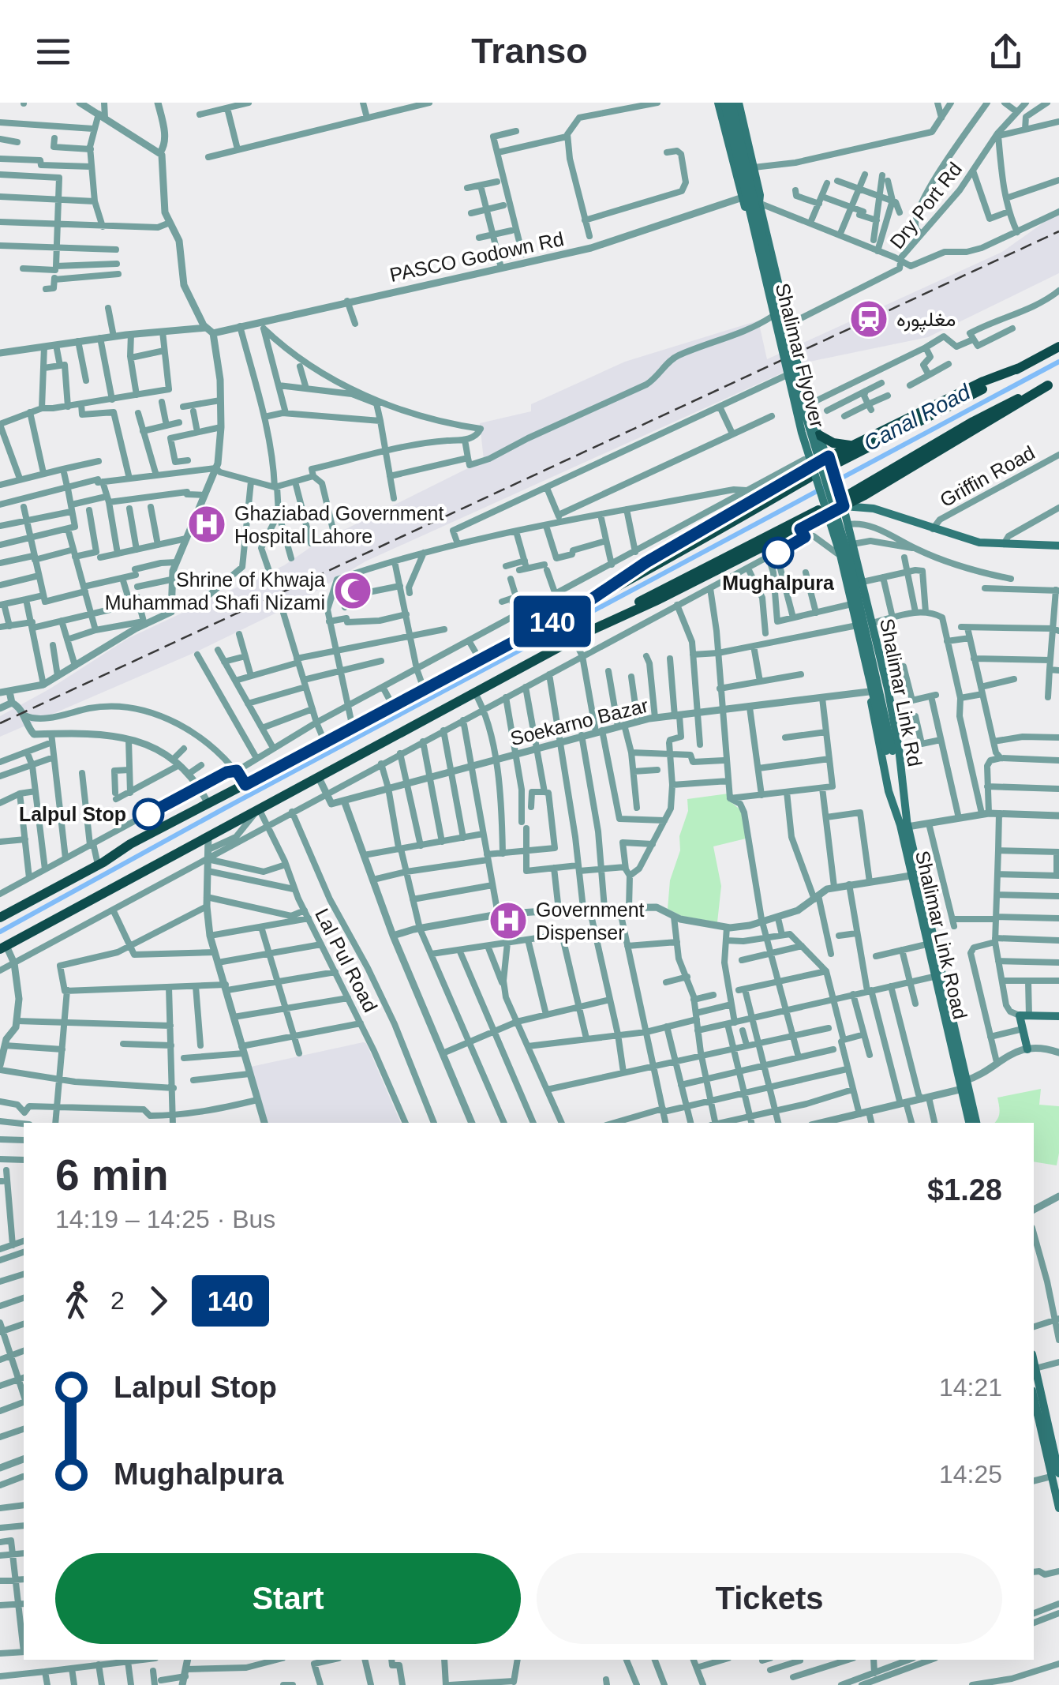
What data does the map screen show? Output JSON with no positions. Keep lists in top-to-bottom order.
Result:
{
  "streets": {
    "main road": ["Shalimar Flyover", "Shalimar Link Rd", "Shalimar Link Road"],
    "street": [
      "Dry Port Rd",
      "PASCO Godown Rd",
      "Griffin Road",
      "Soekarno Bazar",
      "Lal Pul Road"
    ]
  },
  "crossings": [
    ["Dry Port Rd", "Shalimar Link Rd"],
    ["Shalimar Flyover", "Shalimar Link Rd"],
    ["Shalimar Link Rd", "Soekarno Bazar"],
    ["Shalimar Link Rd", "Shalimar Link Road"]
  ],
  "water": ["Canal Road"],
  "places": {
    "station": ["مغلپورہ"],
    "hospital": ["Ghaziabad Government Hospital Lahore", "Government Dispenser"],
    "other": ["Mughalpura", "Lalpul Stop"],
    "mosque": ["Shrine of Khwaja Muhammad Shafi Nizami"]
  },
  "lines": ["bus line 140"],
  "page": {
    "header": "Transo",
    "on_map": "140",
    "heading": ["6 min", "14:19 – 14:25 · Bus", "$1.28"],
    "legs": ["2", "140"],
    "list": [
      {
        "name": "Lalpul Stop",
        "value": "14:21"
      },
      {
        "name": "Mughalpura",
        "value": "14:25"
      }
    ],
    "buttons": ["Start", "Tickets"]
  }
}
